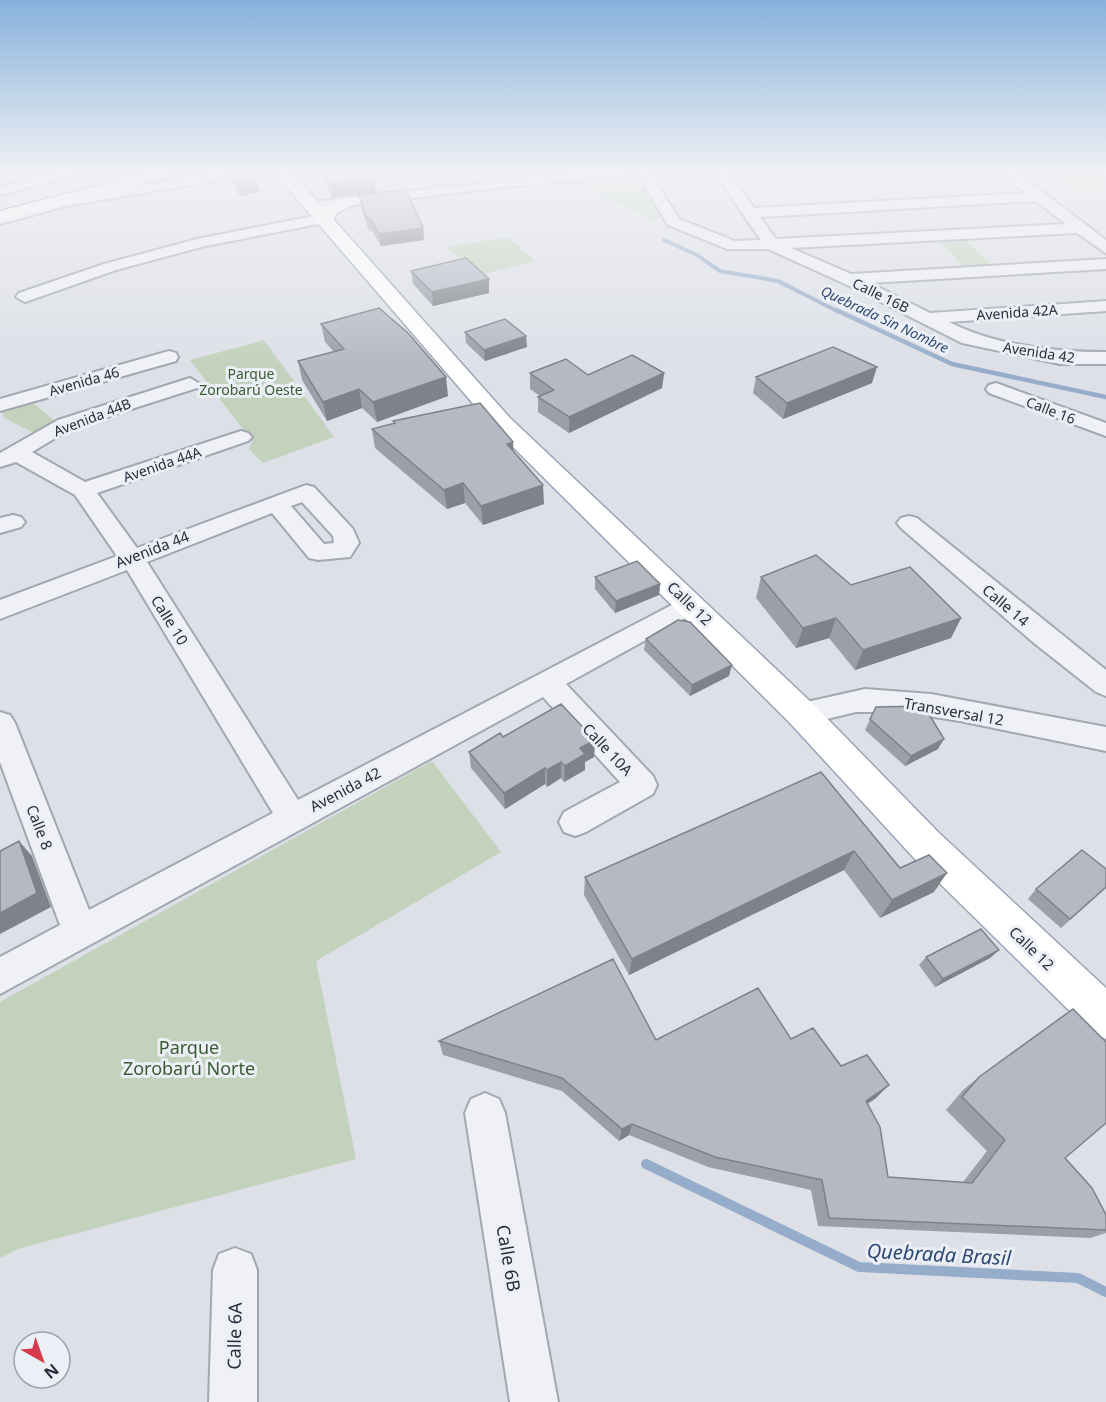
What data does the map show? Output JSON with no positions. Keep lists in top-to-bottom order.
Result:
{
  "streets": {
    "main road": ["Calle 12"],
    "street": [
      "Calle 16B",
      "Avenida 42A",
      "Avenida 42",
      "Avenida 46",
      "Calle 16",
      "Avenida 44B",
      "Avenida 44A",
      "Avenida 44",
      "Calle 14",
      "Calle 10",
      "Transversal 12",
      "Calle 10A",
      "Calle 8",
      "Calle 6B",
      "Calle 6A"
    ]
  },
  "crossings": [
    ["Calle 16B", "Avenida 42A"],
    ["Calle 16B", "Avenida 42"],
    ["Avenida 42", "Calle 12"],
    ["Avenida 42", "Calle 10"],
    ["Avenida 42", "Calle 10A"],
    ["Avenida 42", "Calle 8"],
    ["Avenida 44B", "Calle 10"],
    ["Avenida 44A", "Calle 10"],
    ["Avenida 44", "Calle 10"],
    ["Calle 12", "Transversal 12"]
  ],
  "water": ["Quebrada Sin Nombre", "Quebrada Brasil"],
  "parks": ["Parque Zorobarú Oeste", "Parque Zorobarú Norte"],
  "north": "bottom right"
}
